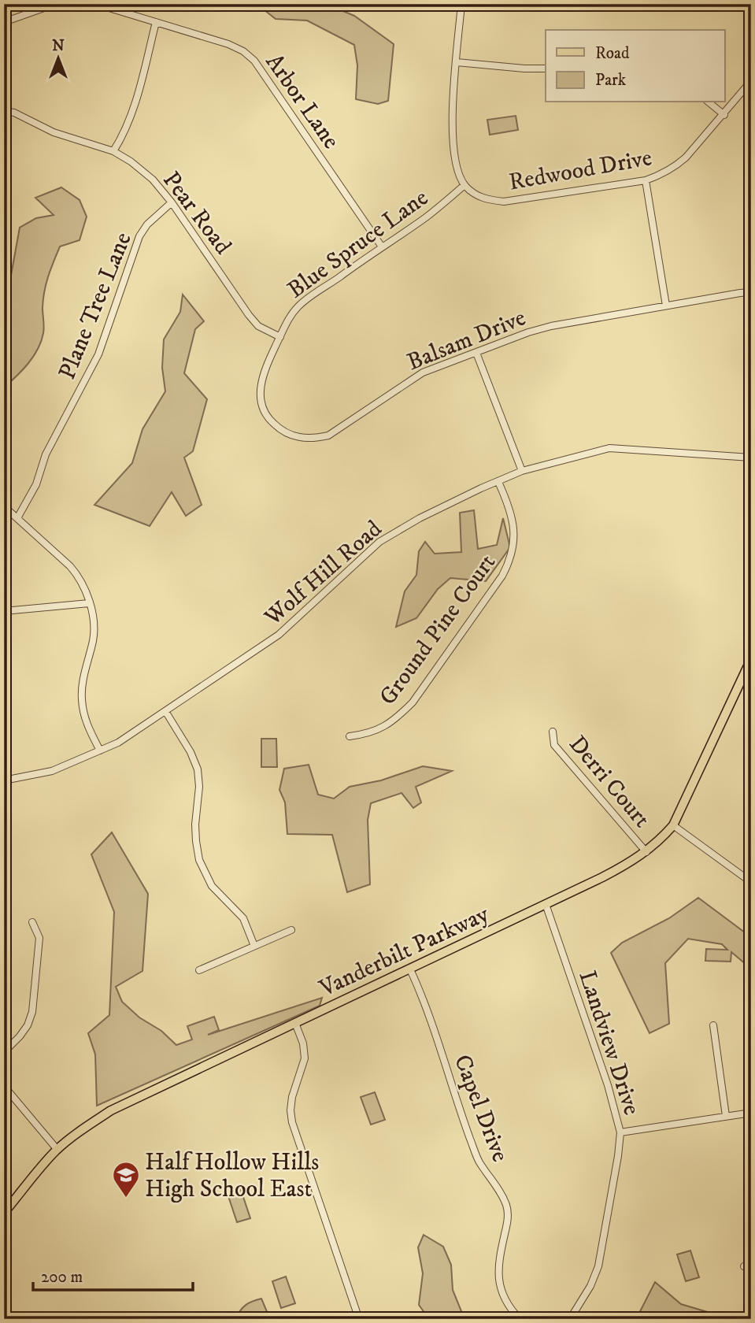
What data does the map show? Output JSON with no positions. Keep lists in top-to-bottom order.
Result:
{
  "streets": {
    "main road": ["Vanderbilt Parkway"],
    "street": [
      "Arbor Lane",
      "Redwood Drive",
      "Pear Road",
      "Blue Spruce Lane",
      "Plane Tree Lane",
      "Balsam Drive",
      "Wolf Hill Road",
      "Ground Pine Court",
      "Derri Court",
      "Landview Drive",
      "Capel Drive"
    ]
  },
  "crossings": [
    ["Arbor Lane", "Blue Spruce Lane"],
    ["Redwood Drive", "Blue Spruce Lane"],
    ["Pear Road", "Blue Spruce Lane"],
    ["Pear Road", "Plane Tree Lane"],
    ["Pear Road", "Balsam Drive"],
    ["Blue Spruce Lane", "Balsam Drive"],
    ["Wolf Hill Road", "Ground Pine Court"],
    ["Derri Court", "Vanderbilt Parkway"],
    ["Vanderbilt Parkway", "Landview Drive"],
    ["Vanderbilt Parkway", "Capel Drive"]
  ],
  "places": {
    "school or university": ["Half Hollow Hills High School East"]
  },
  "legend": ["Road", "Park"],
  "scale_bar": "200 m",
  "north": "top"
}
